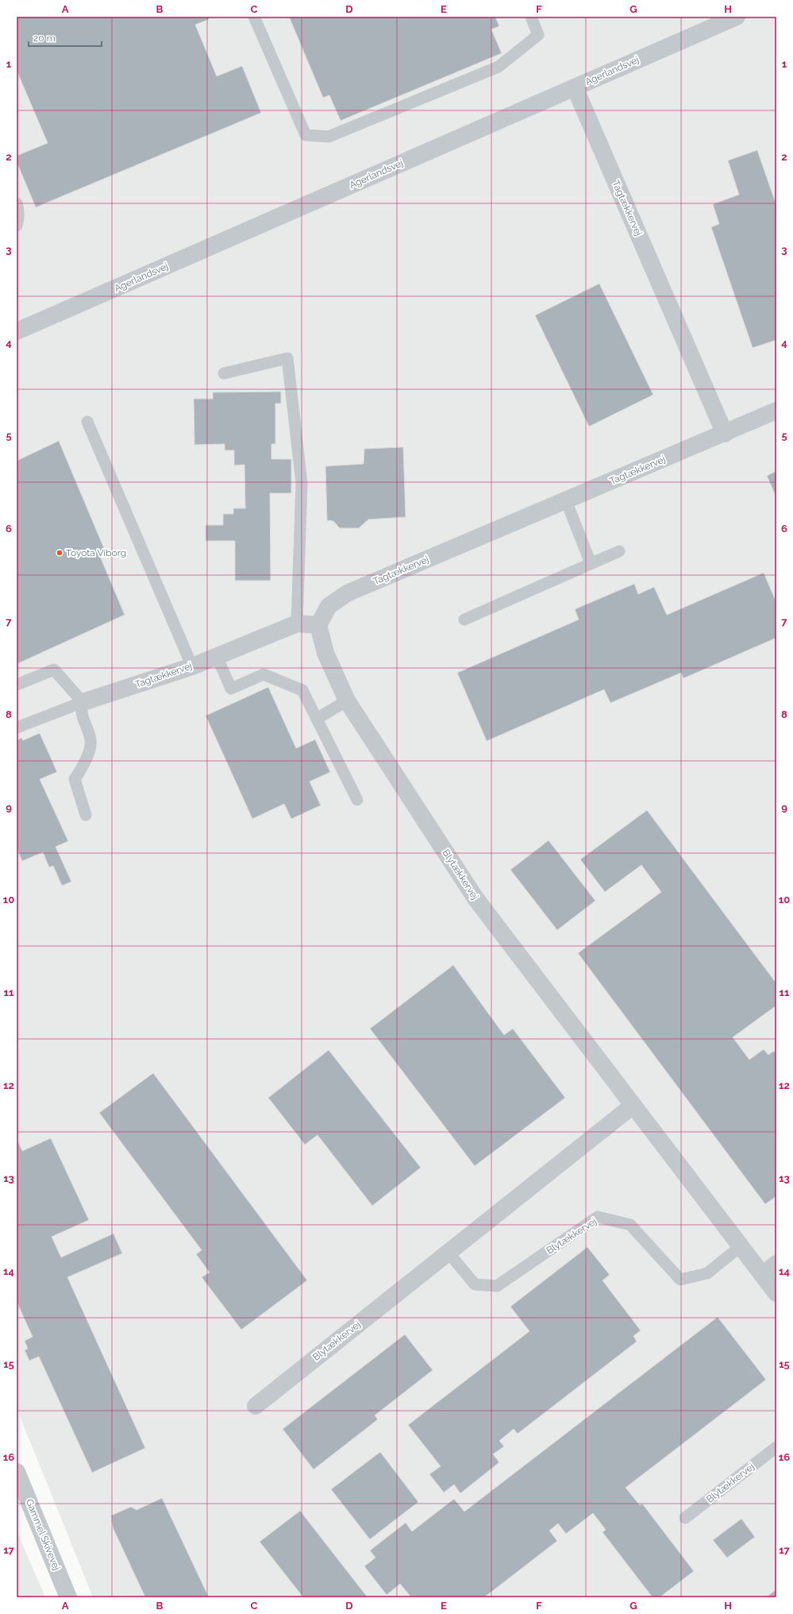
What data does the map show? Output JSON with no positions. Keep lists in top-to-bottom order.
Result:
{
  "streets": {
    "street": [
      "Agerlandsvej",
      "Tagtækkervej",
      "Blytækkervej",
      "Gammel Skivevej"
    ]
  },
  "crossings": [
    ["Agerlandsvej", "Tagtækkervej"],
    ["Tagtækkervej", "Blytækkervej"]
  ],
  "places": ["Toyota Viborg"],
  "scale_bar": "20 m",
  "grid": {
    "columns": [
      "A",
      "B",
      "C",
      "D",
      "E",
      "F",
      "G",
      "H"
    ],
    "rows": [
      "1",
      "2",
      "3",
      "4",
      "5",
      "6",
      "7",
      "8",
      "9",
      "10",
      "11",
      "12",
      "13",
      "14",
      "15",
      "16",
      "17"
    ]
  }
}
